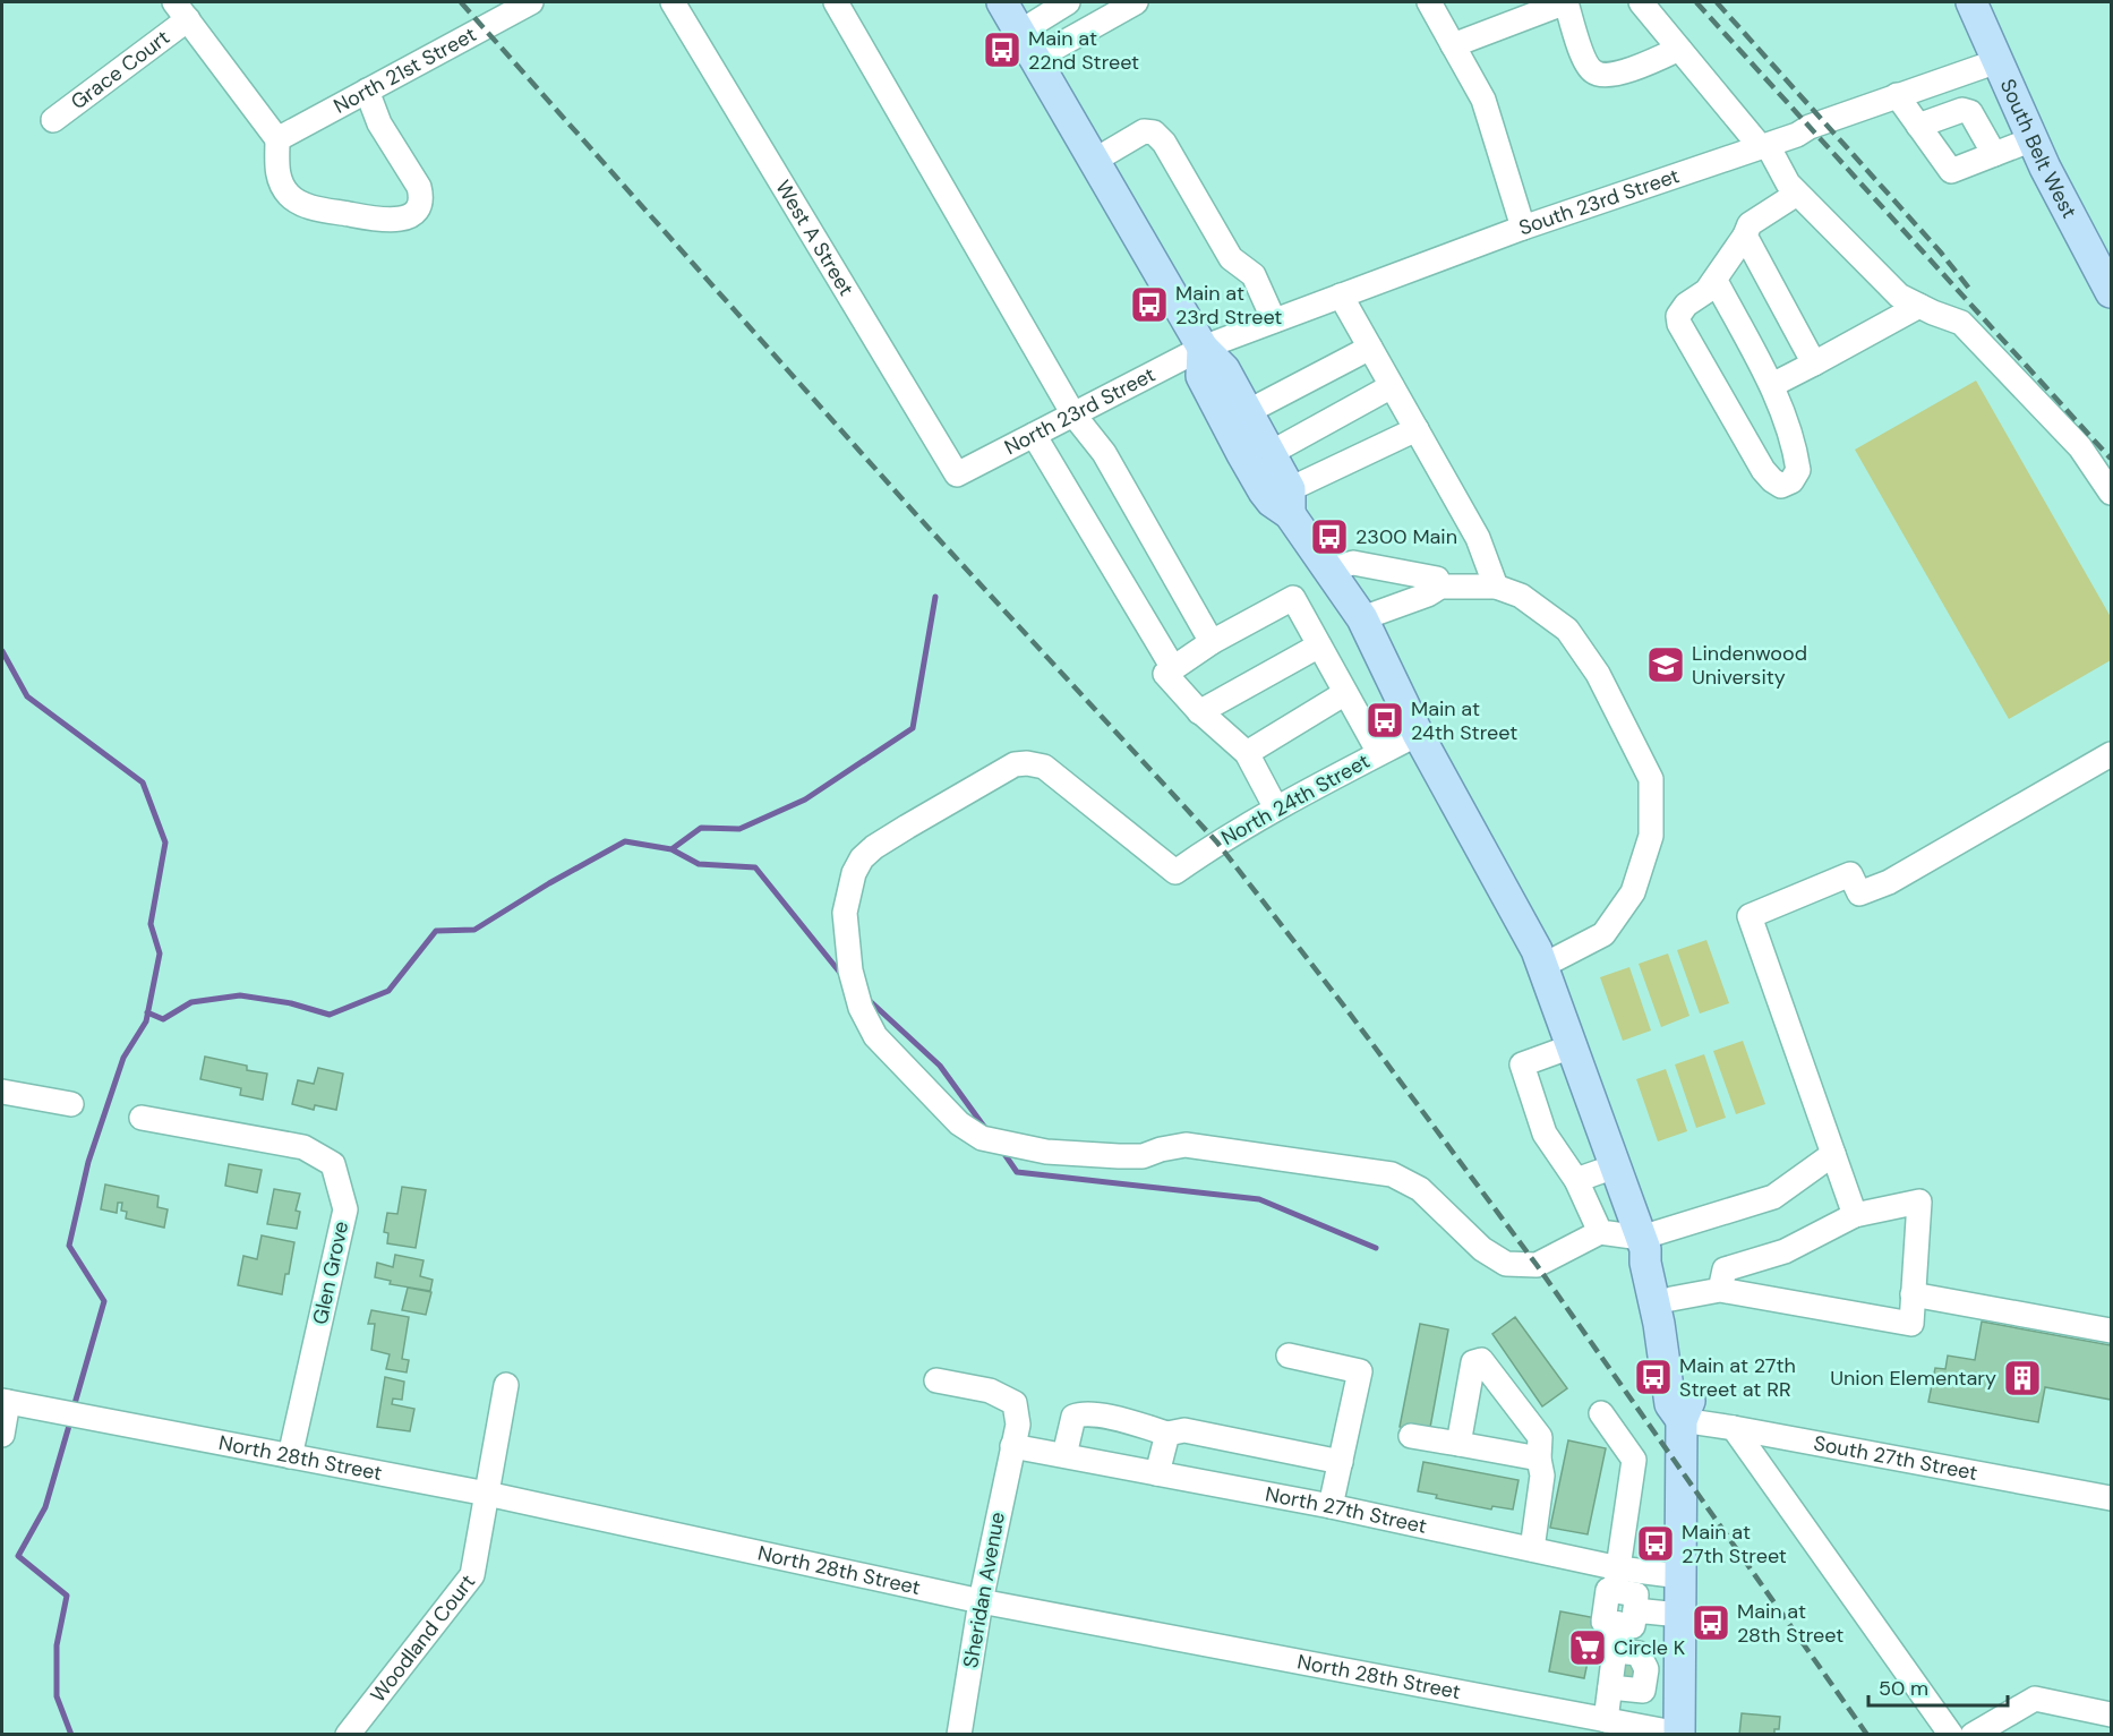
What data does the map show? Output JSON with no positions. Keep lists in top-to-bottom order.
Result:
{
  "streets": {
    "main road": ["South Belt West"],
    "street": [
      "Grace Court",
      "North 21st Street",
      "South 23rd Street",
      "West A Street",
      "North 23rd Street",
      "North 24th Street",
      "Glen Grove",
      "North 28th Street",
      "South 27th Street",
      "North 27th Street",
      "Sheridan Avenue",
      "Woodland Court"
    ]
  },
  "crossings": [
    ["South Belt West", "South 23rd Street"],
    ["South 23rd Street", "North 23rd Street"],
    ["West A Street", "North 23rd Street"],
    ["Glen Grove", "North 28th Street"],
    ["North 28th Street", "Sheridan Avenue"],
    ["North 28th Street", "Woodland Court"],
    ["North 27th Street", "Sheridan Avenue"]
  ],
  "places": {
    "bus stop": [
      "Main at 22nd Street",
      "Main at 23rd Street",
      "2300 Main",
      "Main at 24th Street",
      "Main at 27th Street at RR",
      "Main at 27th Street",
      "Main at 28th Street"
    ],
    "school or university": ["Lindenwood University"],
    "building": ["Union Elementary"],
    "supermarket": ["Circle K"]
  },
  "scale_bar": "50 m"
}
